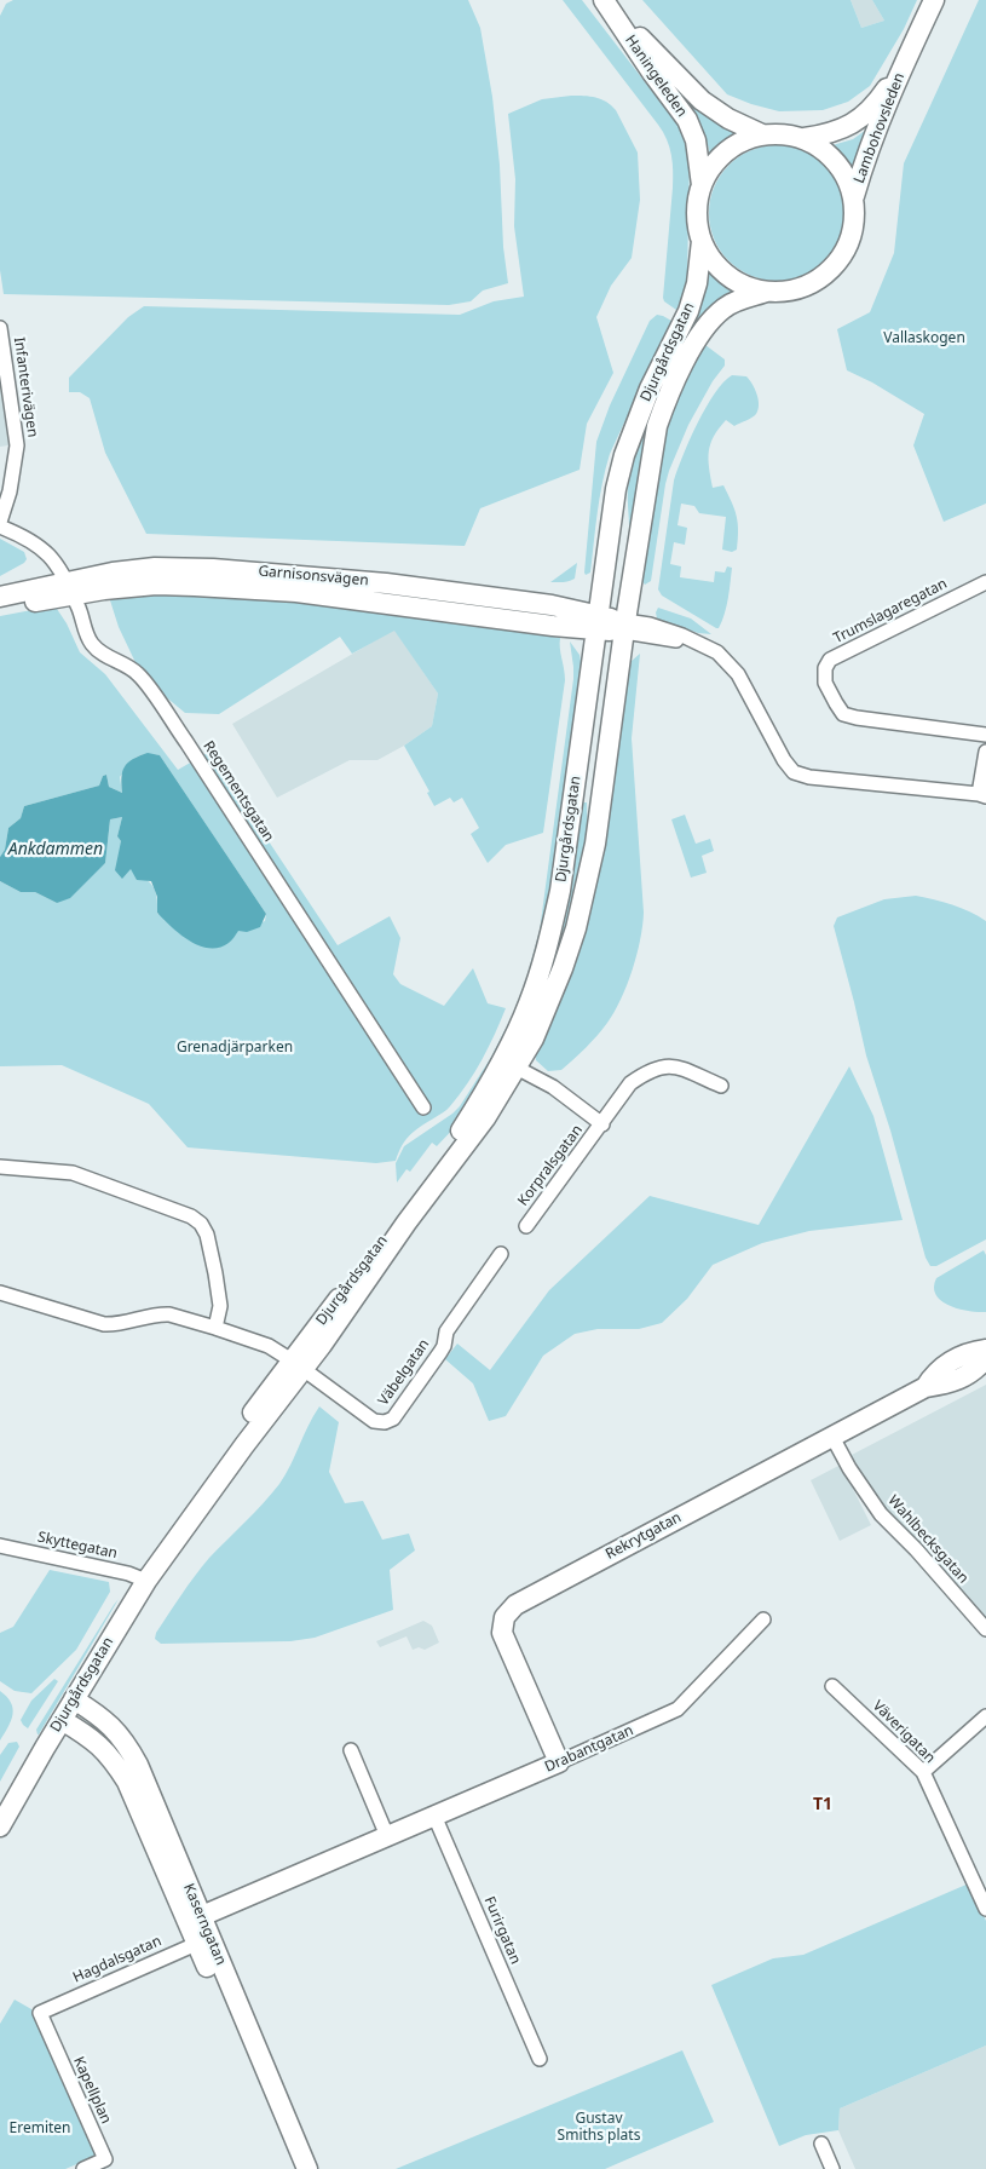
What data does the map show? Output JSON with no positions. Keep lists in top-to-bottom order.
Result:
{
  "streets": {
    "main road": [
      "Haningeleden",
      "Lambohovsleden",
      "Djurgårdsgatan",
      "Garnisonsvägen",
      "Rekrytgatan",
      "Drabantgatan",
      "Kaserngatan"
    ],
    "street": [
      "Infanterivägen",
      "Trumslagaregatan",
      "Regementsgatan",
      "Korpralsgatan",
      "Väbelgatan",
      "Wahlbecksgatan",
      "Skyttegatan",
      "Väverigatan",
      "Furirgatan",
      "Hagdalsgatan",
      "Kapellplan"
    ]
  },
  "crossings": [
    ["Haningeleden", "Lambohovsleden"],
    ["Haningeleden", "Djurgårdsgatan"],
    ["Lambohovsleden", "Djurgårdsgatan"],
    ["Djurgårdsgatan", "Garnisonsvägen"],
    ["Djurgårdsgatan", "Korpralsgatan"],
    ["Djurgårdsgatan", "Väbelgatan"],
    ["Djurgårdsgatan", "Skyttegatan"],
    ["Djurgårdsgatan", "Kaserngatan"],
    ["Infanterivägen", "Regementsgatan"],
    ["Garnisonsvägen", "Regementsgatan"],
    ["Rekrytgatan", "Wahlbecksgatan"],
    ["Rekrytgatan", "Drabantgatan"],
    ["Drabantgatan", "Kaserngatan"],
    ["Drabantgatan", "Furirgatan"],
    ["Kaserngatan", "Hagdalsgatan"],
    ["Hagdalsgatan", "Kapellplan"]
  ],
  "districts": ["T1"],
  "water": ["Ankdammen"],
  "parks": [
    "Vallaskogen",
    "Grenadjärparken",
    "Gustav Smiths plats",
    "Eremiten"
  ]
}
